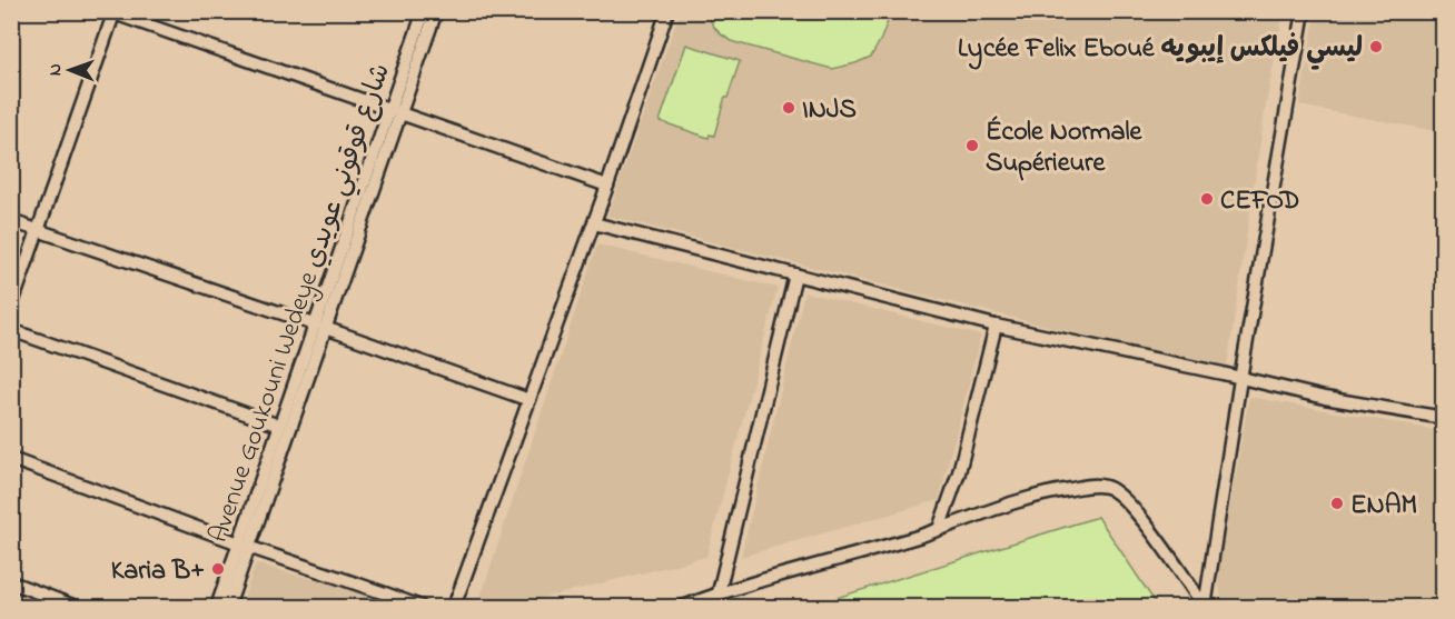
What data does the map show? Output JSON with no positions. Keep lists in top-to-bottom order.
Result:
{
  "streets": {
    "street": ["Avenue Goukouni Wedeye شارع قوقوني عويدي"]
  },
  "places": [
    "Lycée Felix Eboué ليسي فيلكس إيبويه",
    "INJS",
    "École Normale Supérieure",
    "CEFOD",
    "ENAM",
    "Karia B+"
  ],
  "north": "left"
}
